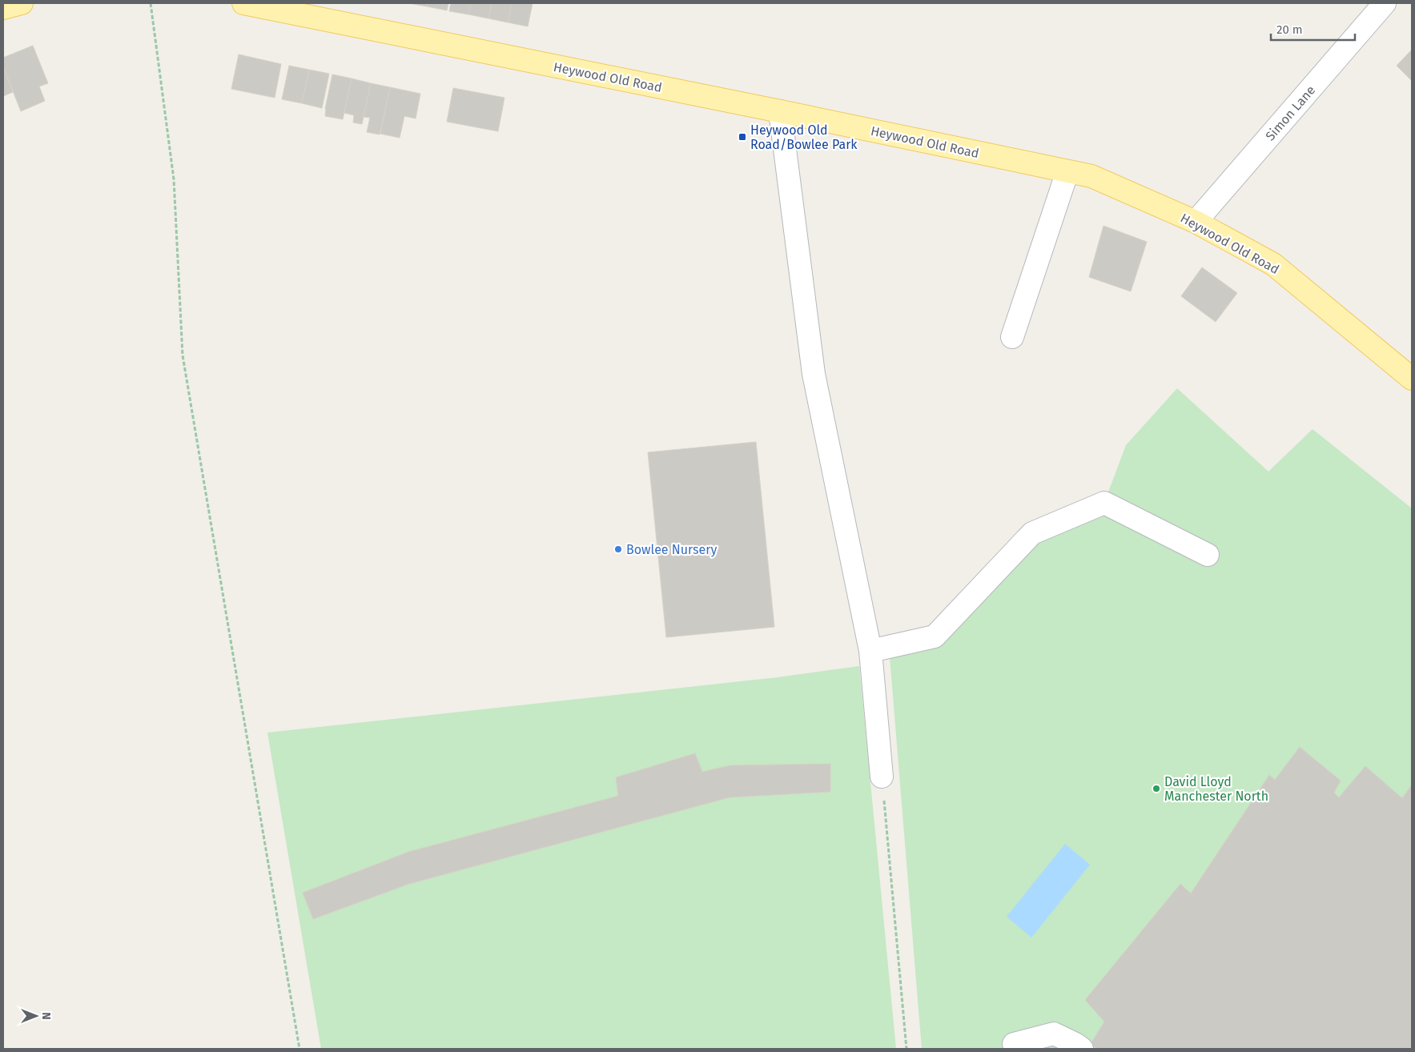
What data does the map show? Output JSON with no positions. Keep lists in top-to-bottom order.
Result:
{
  "streets": {
    "main road": ["Heywood Old Road"],
    "street": ["Simon Lane"]
  },
  "crossings": [
    ["Heywood Old Road", "Simon Lane"]
  ],
  "places": {
    "transit": ["Heywood Old Road/Bowlee Park"],
    "other": ["Bowlee Nursery", "David Lloyd Manchester North"]
  },
  "scale_bar": "20 m",
  "north": "right"
}
